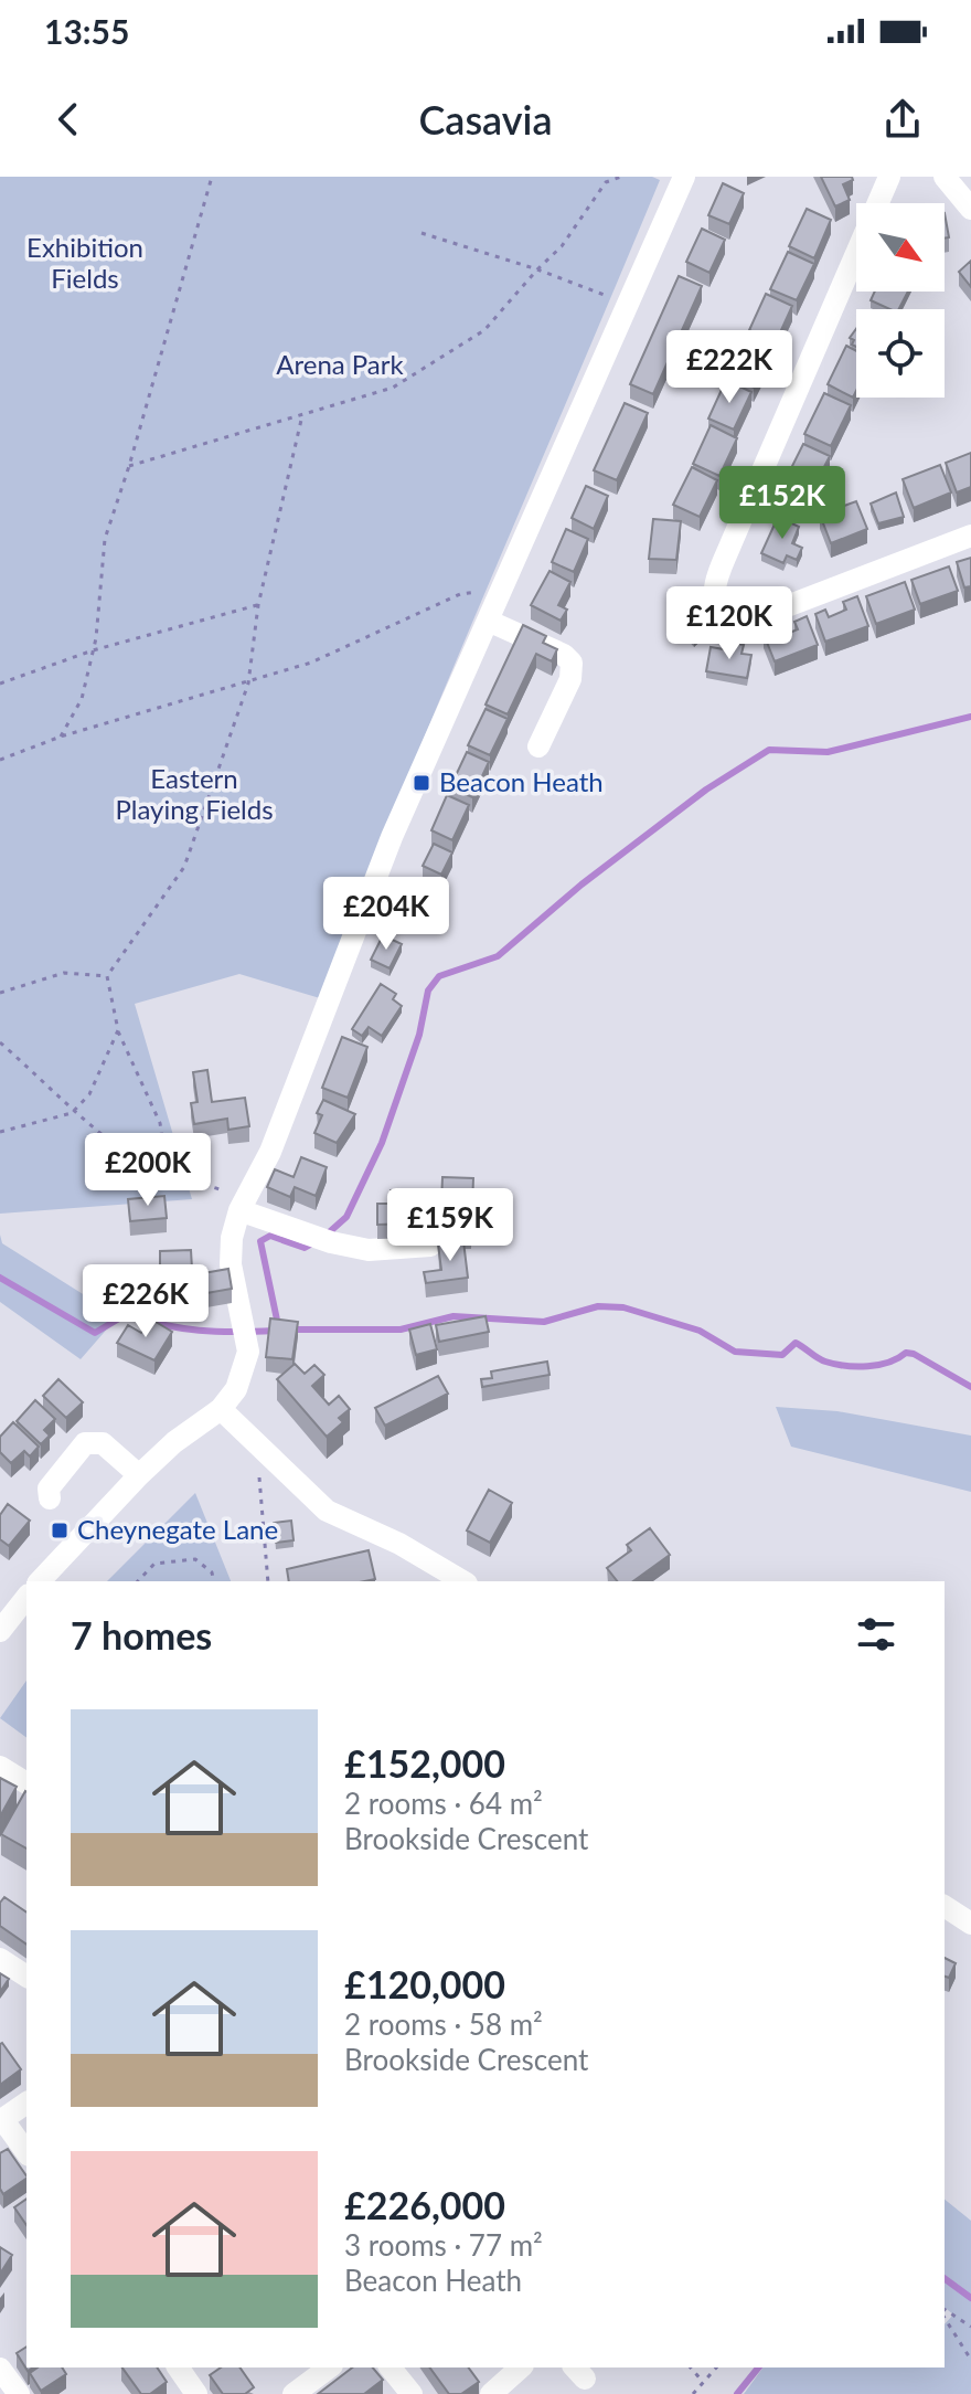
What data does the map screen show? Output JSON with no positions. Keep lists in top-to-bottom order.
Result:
{
  "parks": ["Exhibition Fields", "Arena Park", "Eastern Playing Fields"],
  "places": {
    "transit": ["Beacon Heath", "Cheynegate Lane"]
  },
  "north": "bottom right",
  "page": {
    "status": "13:55",
    "header": "Casavia",
    "price": [
      "£222K",
      "£152K",
      "£120K",
      "£204K",
      "£200K",
      "£159K",
      "£226K"
    ],
    "heading": "7 homes",
    "list": [
      {
        "name": "£152,000",
        "note": "2 rooms · 64 m² · Brookside Crescent"
      },
      {
        "name": "£120,000",
        "note": "2 rooms · 58 m² · Brookside Crescent"
      },
      {
        "name": "£226,000",
        "note": "3 rooms · 77 m² · Beacon Heath"
      }
    ]
  }
}
